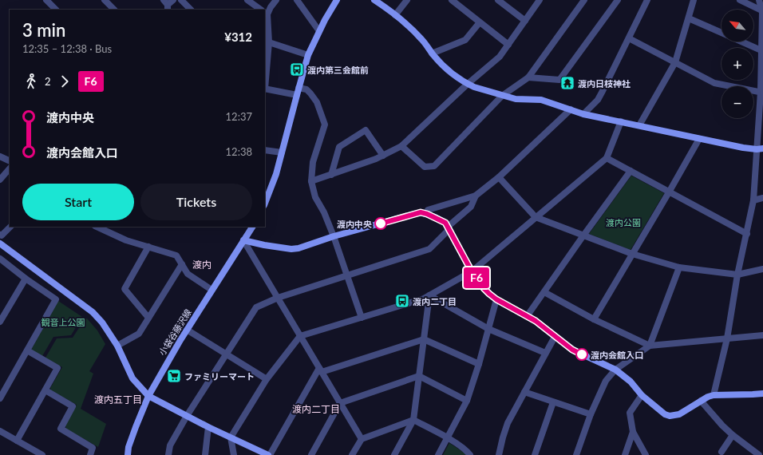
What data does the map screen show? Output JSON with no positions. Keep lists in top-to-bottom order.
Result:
{
  "streets": {
    "street": ["小袋谷藤沢線"]
  },
  "districts": ["渡内", "渡内五丁目", "渡内二丁目"],
  "parks": ["渡内公園", "観音上公園"],
  "places": {
    "bus stop": ["渡内第三会館前", "渡内二丁目"],
    "temple": ["渡内日枝神社"],
    "other": ["渡内中央", "渡内会館入口"],
    "supermarket": ["ファミリーマート"]
  },
  "lines": ["bus line F6"],
  "north": "top left",
  "page": {
    "on_map": "F6",
    "map_buttons": ["+", "−"],
    "heading": ["3 min", "12:35 – 12:38 · Bus", "¥312"],
    "legs": ["2", "F6"],
    "list": [
      {
        "name": "渡内中央",
        "value": "12:37"
      },
      {
        "name": "渡内会館入口",
        "value": "12:38"
      }
    ],
    "buttons": ["Start", "Tickets"]
  }
}
